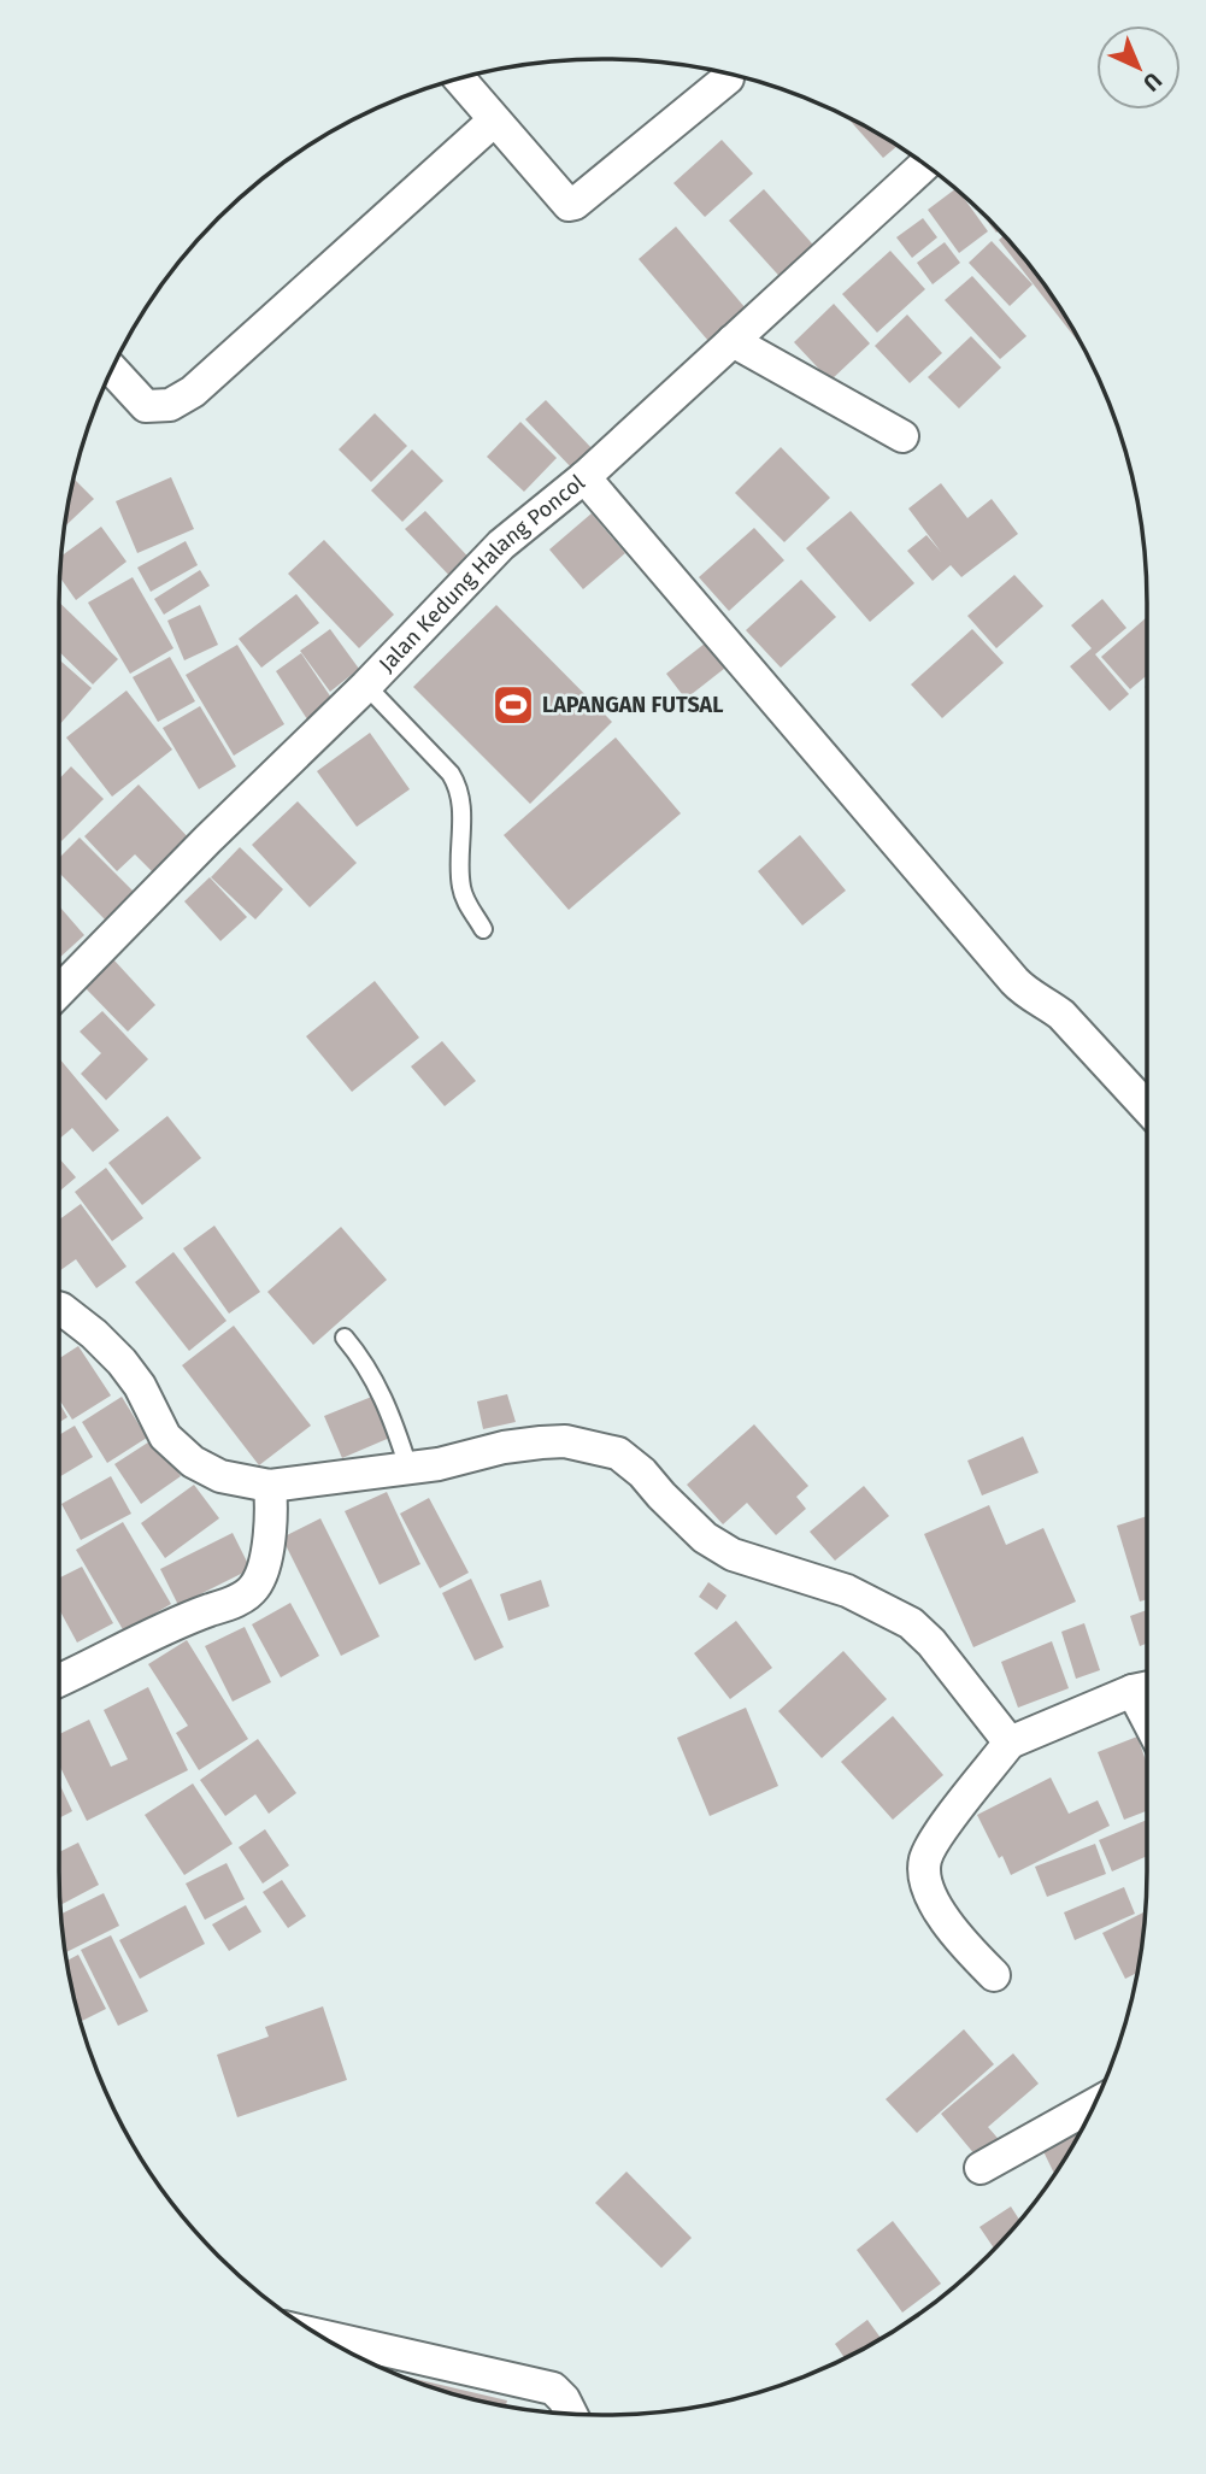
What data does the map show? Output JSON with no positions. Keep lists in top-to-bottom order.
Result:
{
  "streets": {
    "street": ["Jalan Kedung Halang Poncol"]
  },
  "places": {
    "sports": ["LAPANGAN FUTSAL"]
  },
  "north": "bottom right"
}
